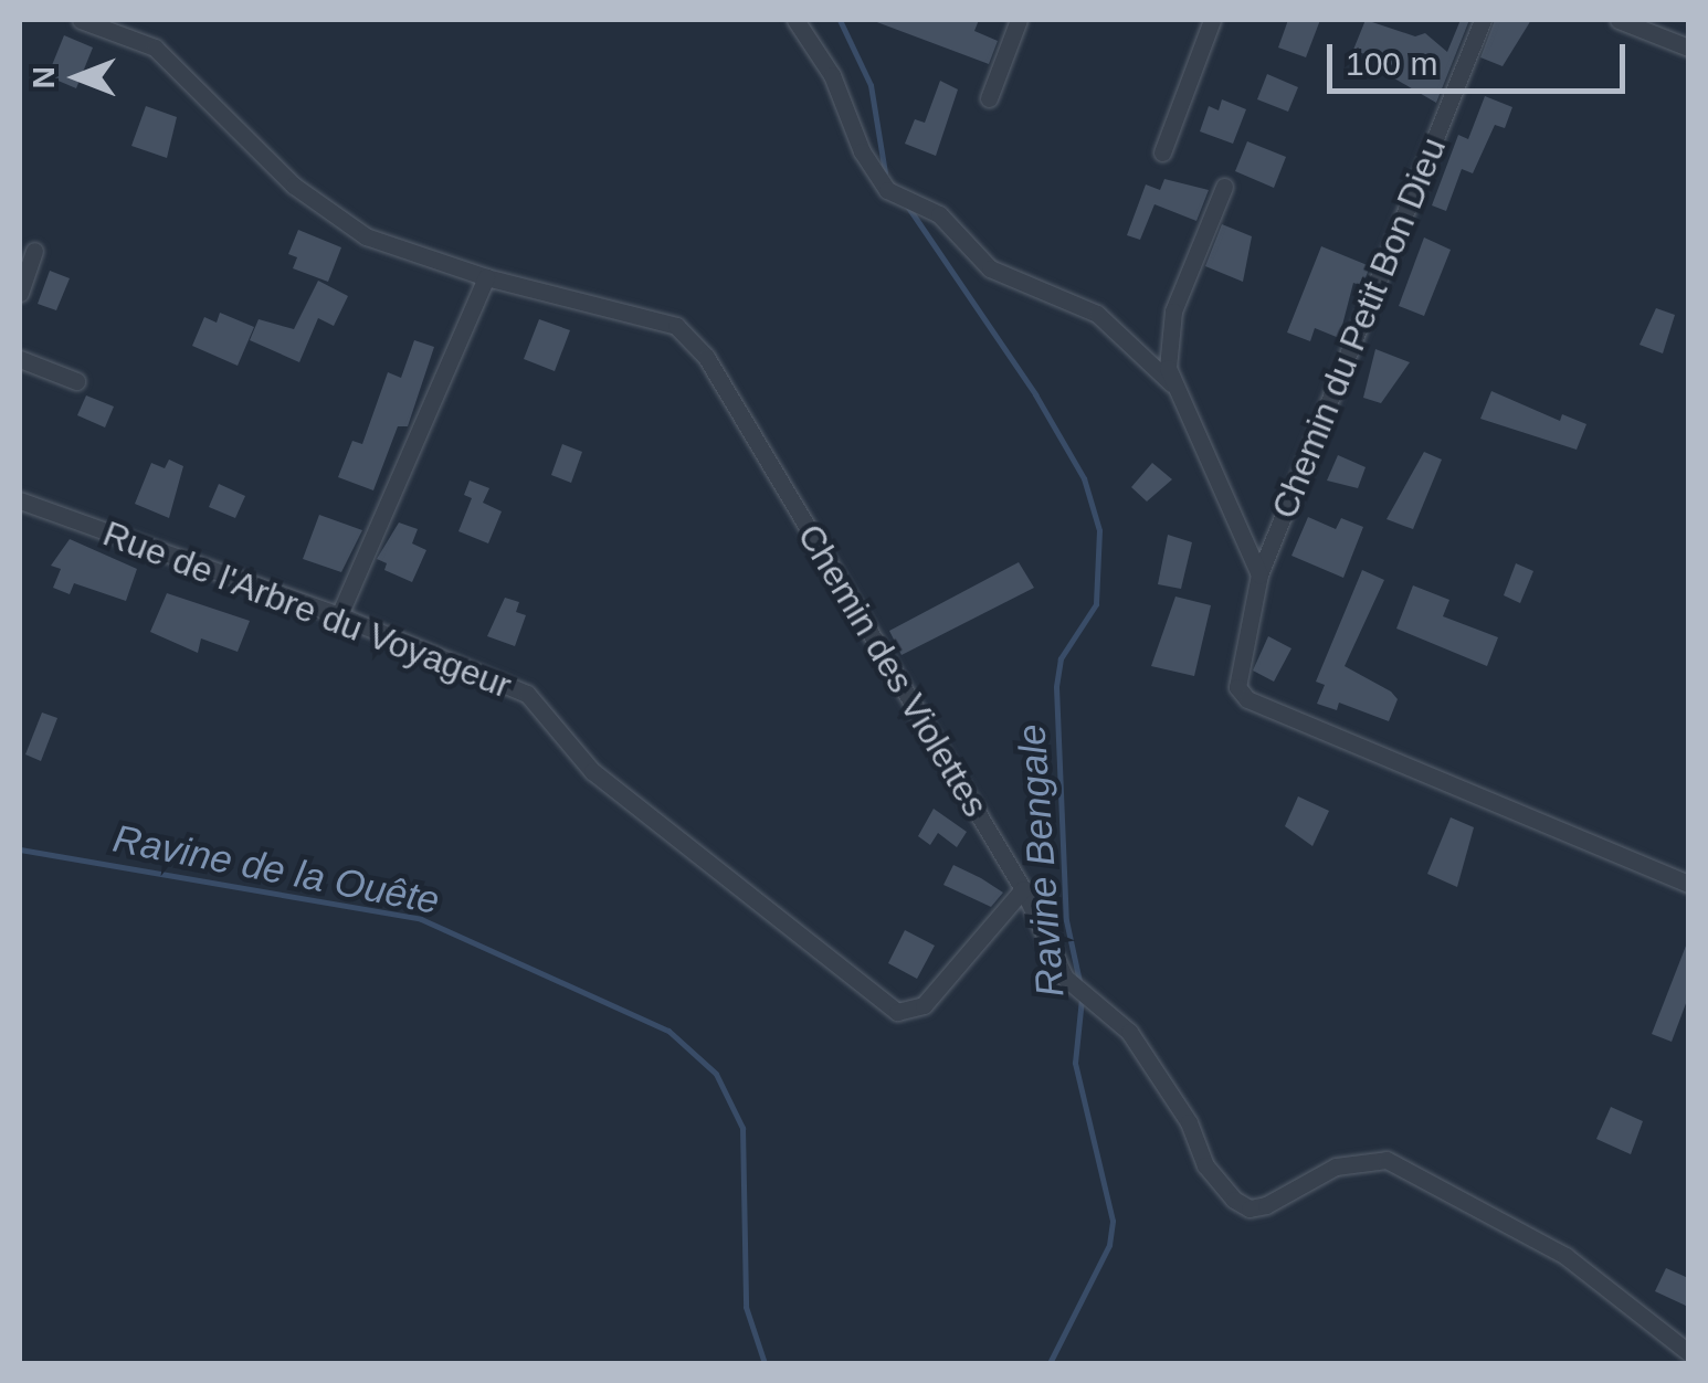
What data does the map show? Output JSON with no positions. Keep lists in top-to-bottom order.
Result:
{
  "streets": {
    "street": ["Chemin du Petit Bon Dieu", "Rue de l'Arbre du Voyageur", "Chemin des Violettes"]
  },
  "crossings": [
    ["Rue de l'Arbre du Voyageur", "Chemin des Violettes"]
  ],
  "water": ["Ravine Bengale", "Ravine de la Ouête"],
  "scale_bar": "100 m",
  "north": "left"
}
